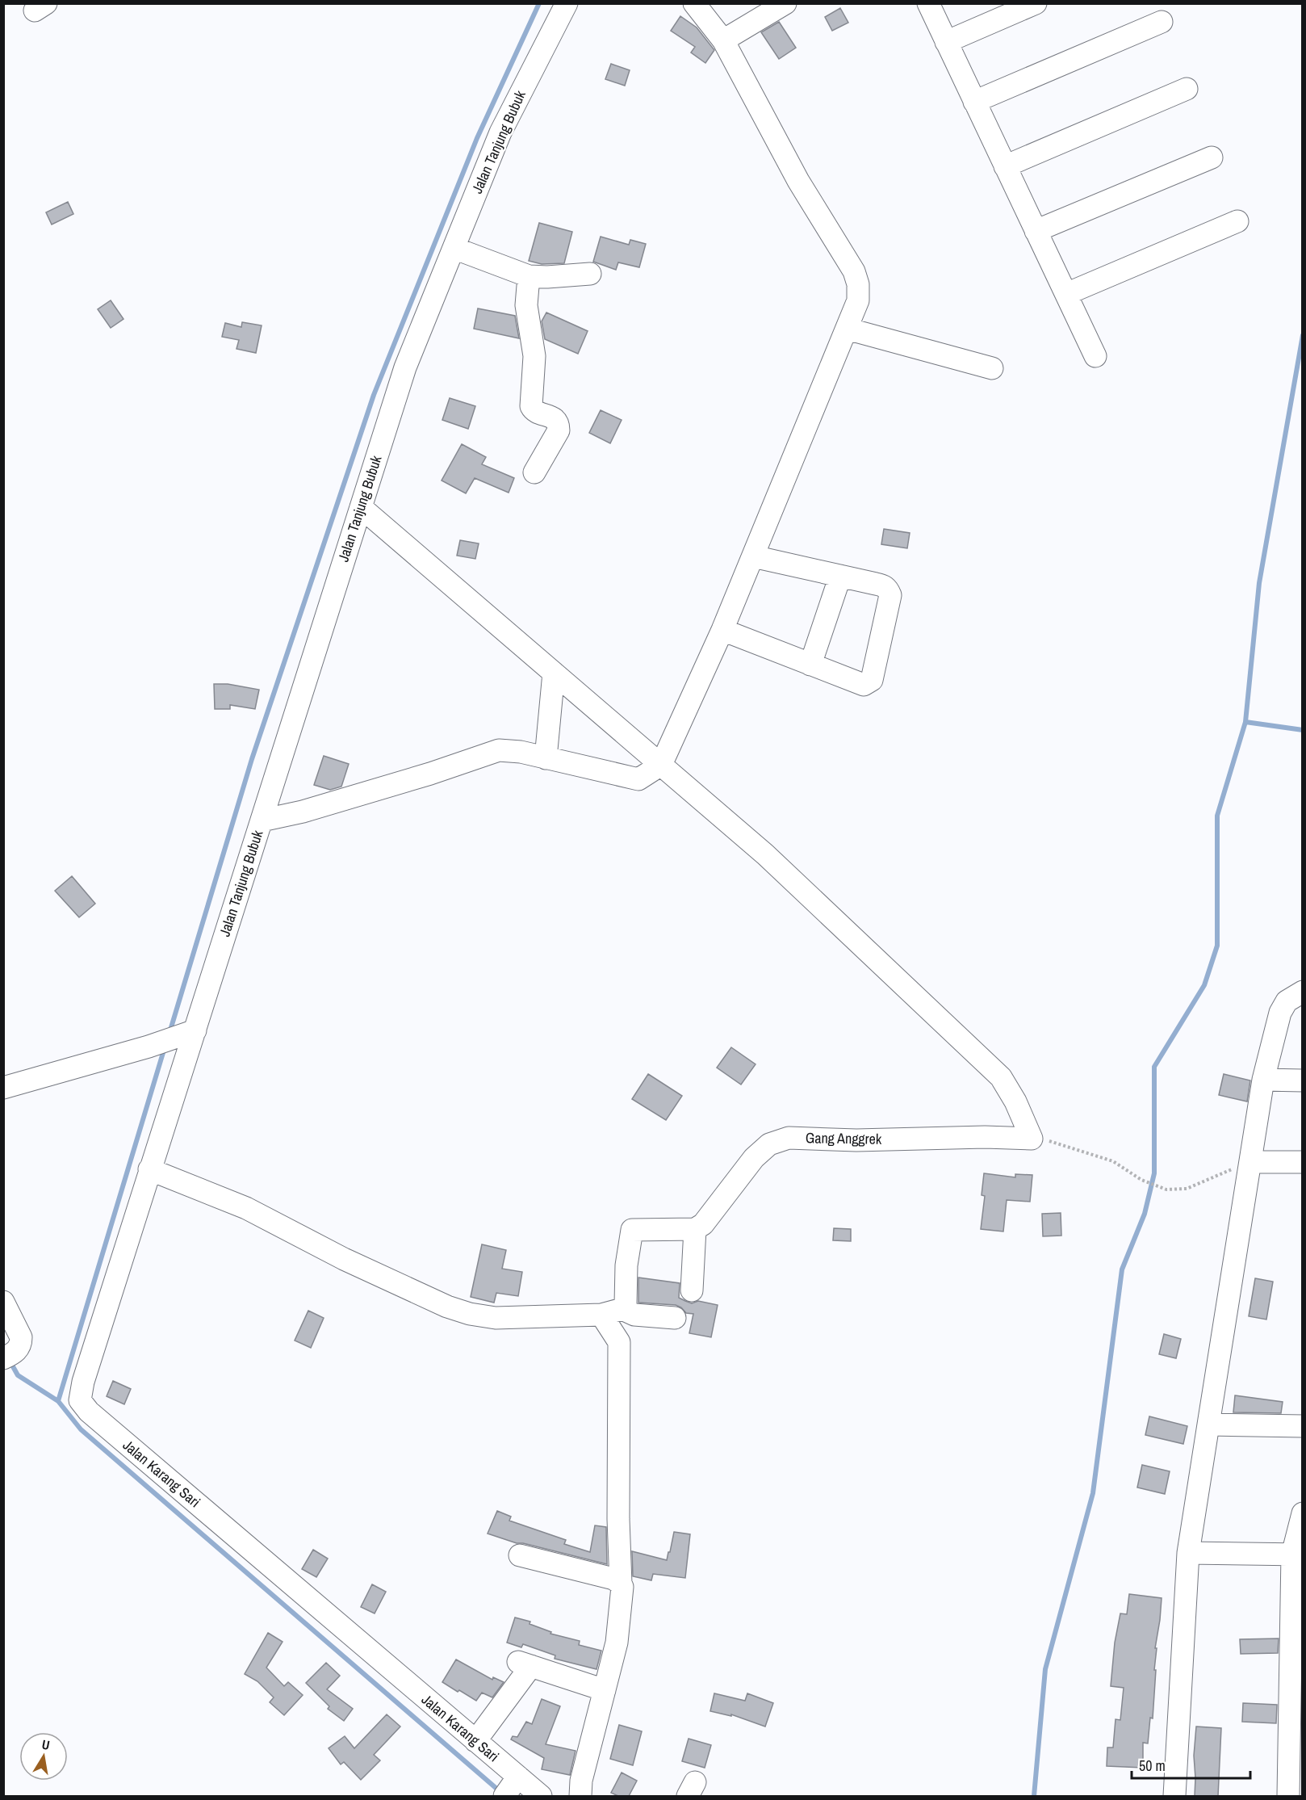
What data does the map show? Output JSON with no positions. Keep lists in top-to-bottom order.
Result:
{
  "streets": {
    "street": ["Jalan Tanjung Bubuk", "Gang Anggrek", "Jalan Karang Sari"]
  },
  "crossings": [
    ["Jalan Tanjung Bubuk", "Jalan Karang Sari"]
  ],
  "scale_bar": "50 m",
  "north": "top"
}
